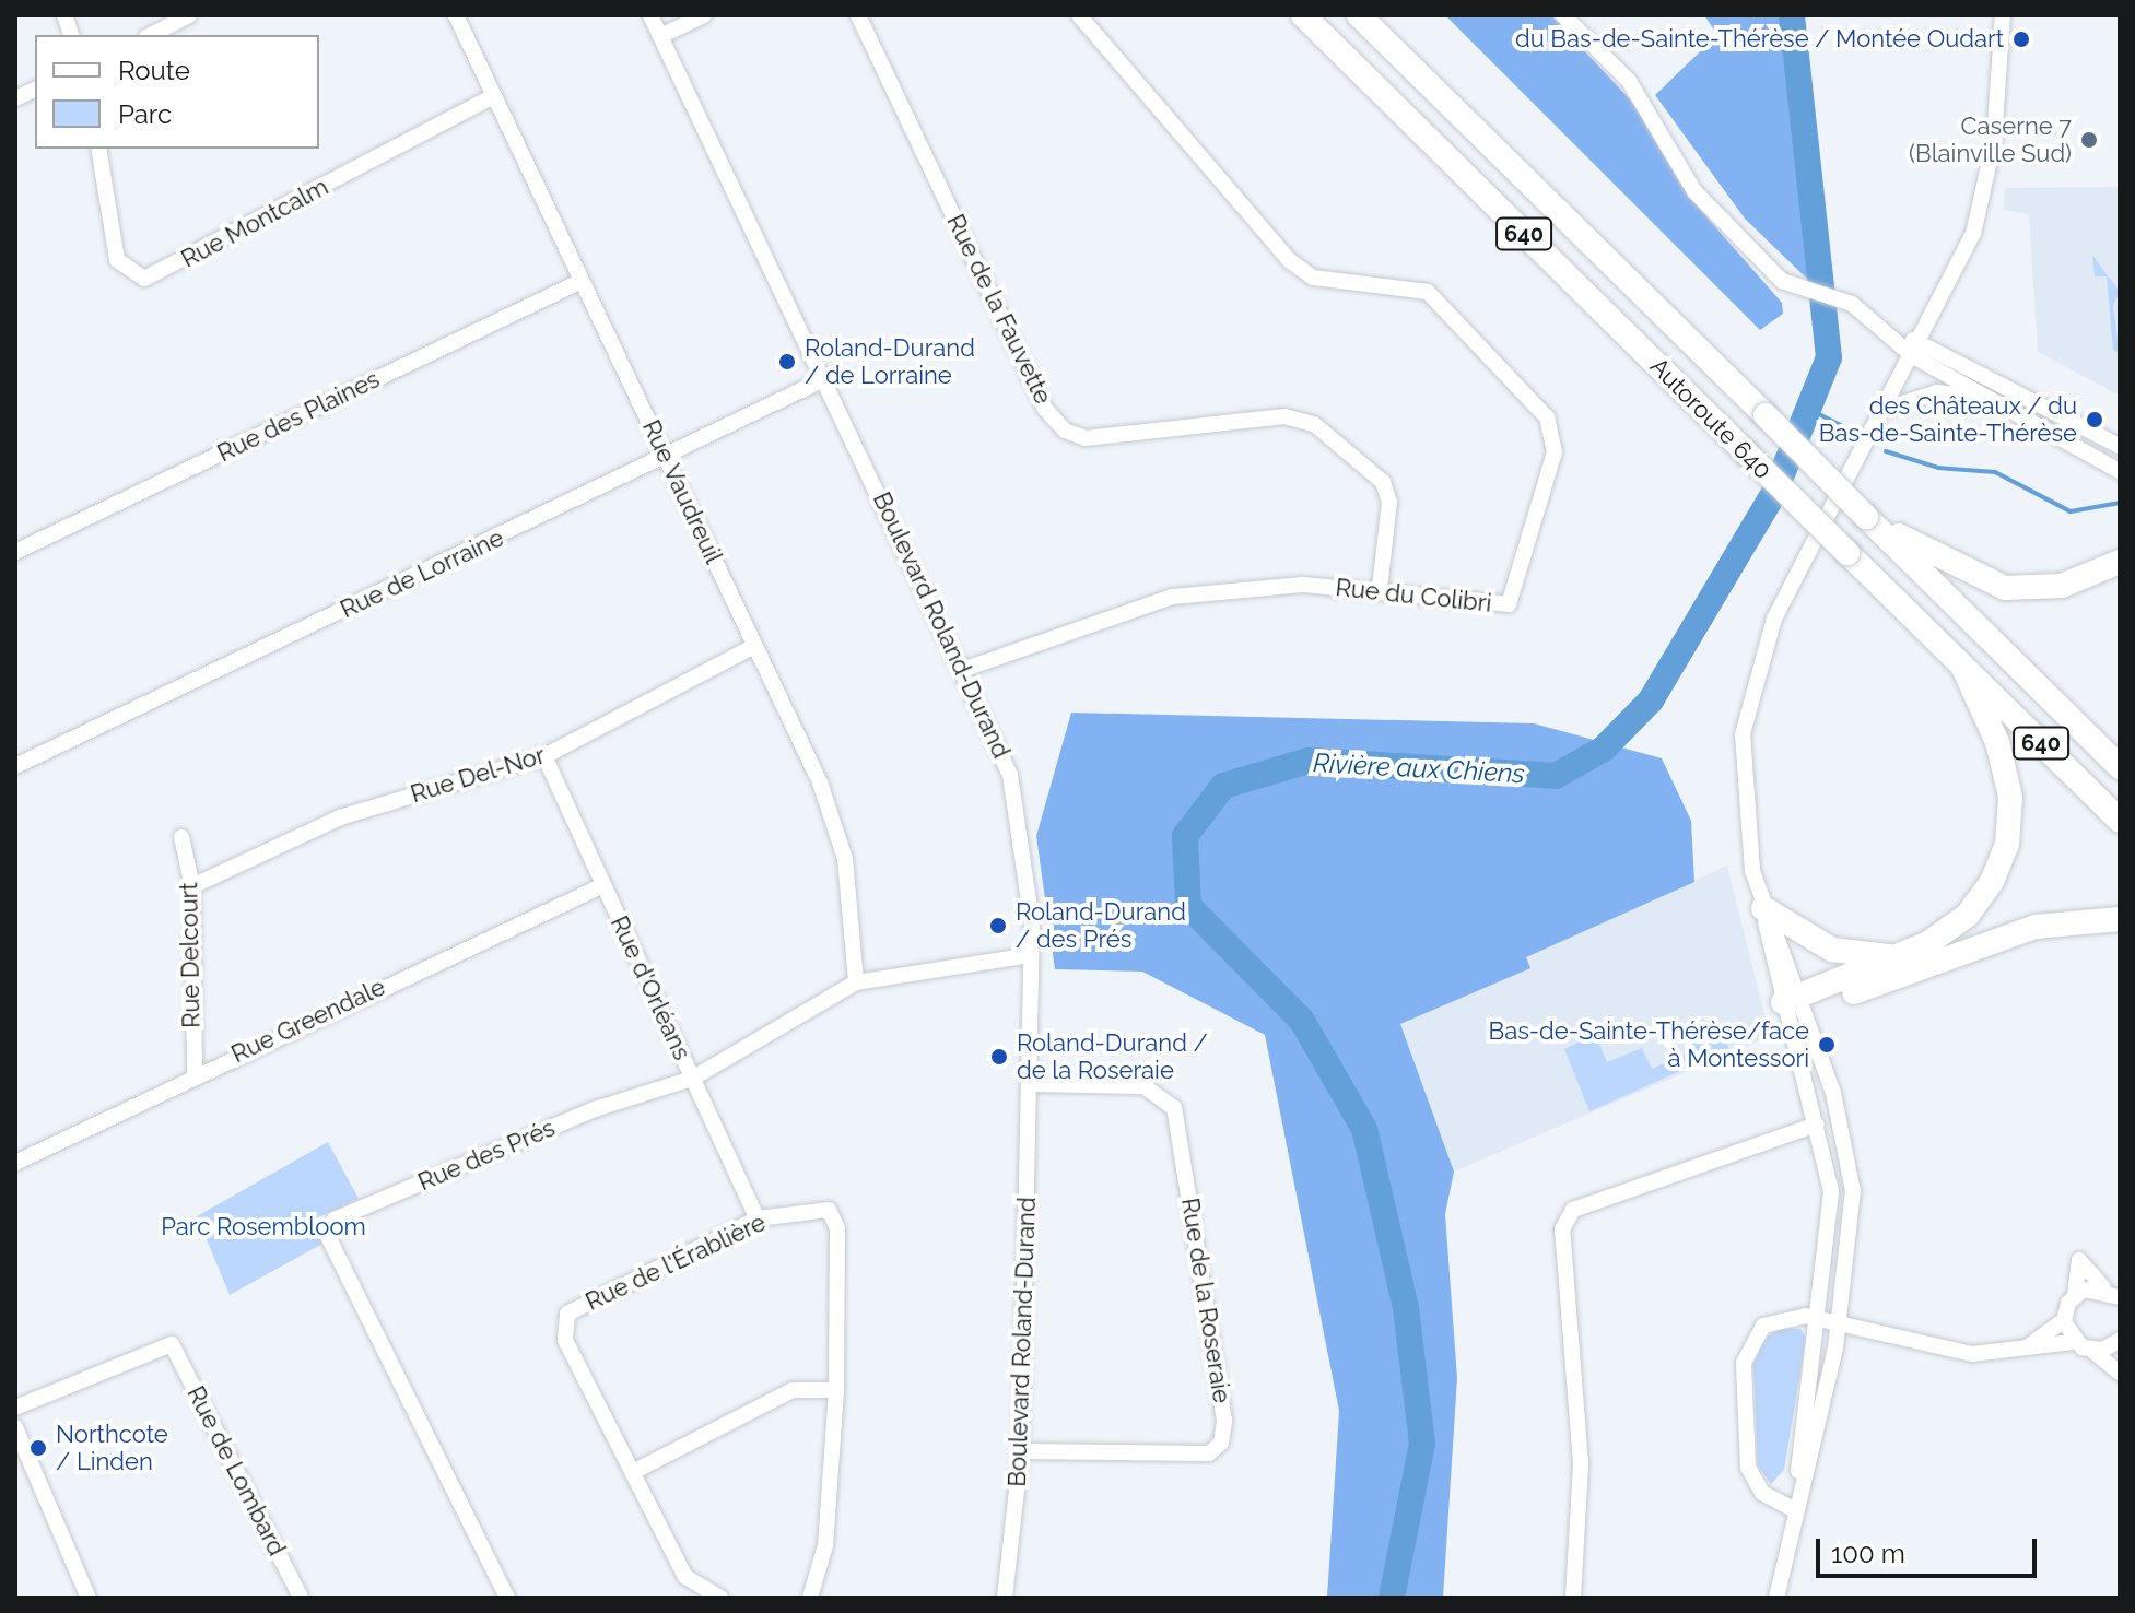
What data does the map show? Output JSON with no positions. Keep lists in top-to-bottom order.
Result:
{
  "streets": {
    "highway": ["640", "Autoroute 640"],
    "street": [
      "Rue Montcalm",
      "Rue de la Fauvette",
      "Rue des Plaines",
      "Rue Vaudreuil",
      "Rue de Lorraine",
      "Rue du Colibri",
      "Boulevard Roland-Durand",
      "Rue Del-Nor",
      "Rue Delcourt",
      "Rue d'Orléans",
      "Rue Greendale",
      "Rue des Prés",
      "Rue de l'Érablière",
      "Rue de la Roseraie",
      "Rue de Lombard"
    ]
  },
  "crossings": [
    ["Rue Montcalm", "Rue Vaudreuil"],
    ["Rue de la Fauvette", "Rue du Colibri"],
    ["Rue des Plaines", "Rue Vaudreuil"],
    ["Rue Vaudreuil", "Rue de Lorraine"],
    ["Rue Vaudreuil", "Rue Del-Nor"],
    ["Rue Vaudreuil", "Rue des Prés"],
    ["Rue de Lorraine", "Boulevard Roland-Durand"],
    ["Rue du Colibri", "Boulevard Roland-Durand"],
    ["Boulevard Roland-Durand", "Rue des Prés"],
    ["Boulevard Roland-Durand", "Rue de la Roseraie"],
    ["Rue Del-Nor", "Rue Delcourt"],
    ["Rue Del-Nor", "Rue d'Orléans"],
    ["Rue Delcourt", "Rue Greendale"],
    ["Rue d'Orléans", "Rue Greendale"],
    ["Rue d'Orléans", "Rue des Prés"],
    ["Rue d'Orléans", "Rue de l'Érablière"]
  ],
  "water": ["Rivière aux Chiens"],
  "parks": ["Parc Rosembloom"],
  "places": [
    "du Bas-de-Sainte-Thérèse / Montée Oudart",
    "Caserne 7 (Blainville Sud)",
    "Roland-Durand / de Lorraine",
    "des Châteaux / du Bas-de-Sainte-Thérèse",
    "Roland-Durand / des Prés",
    "Bas-de-Sainte-Thérèse/face à Montessori",
    "Roland-Durand / de la Roseraie",
    "Northcote / Linden"
  ],
  "legend": ["Route", "Parc"],
  "scale_bar": "100 m"
}
